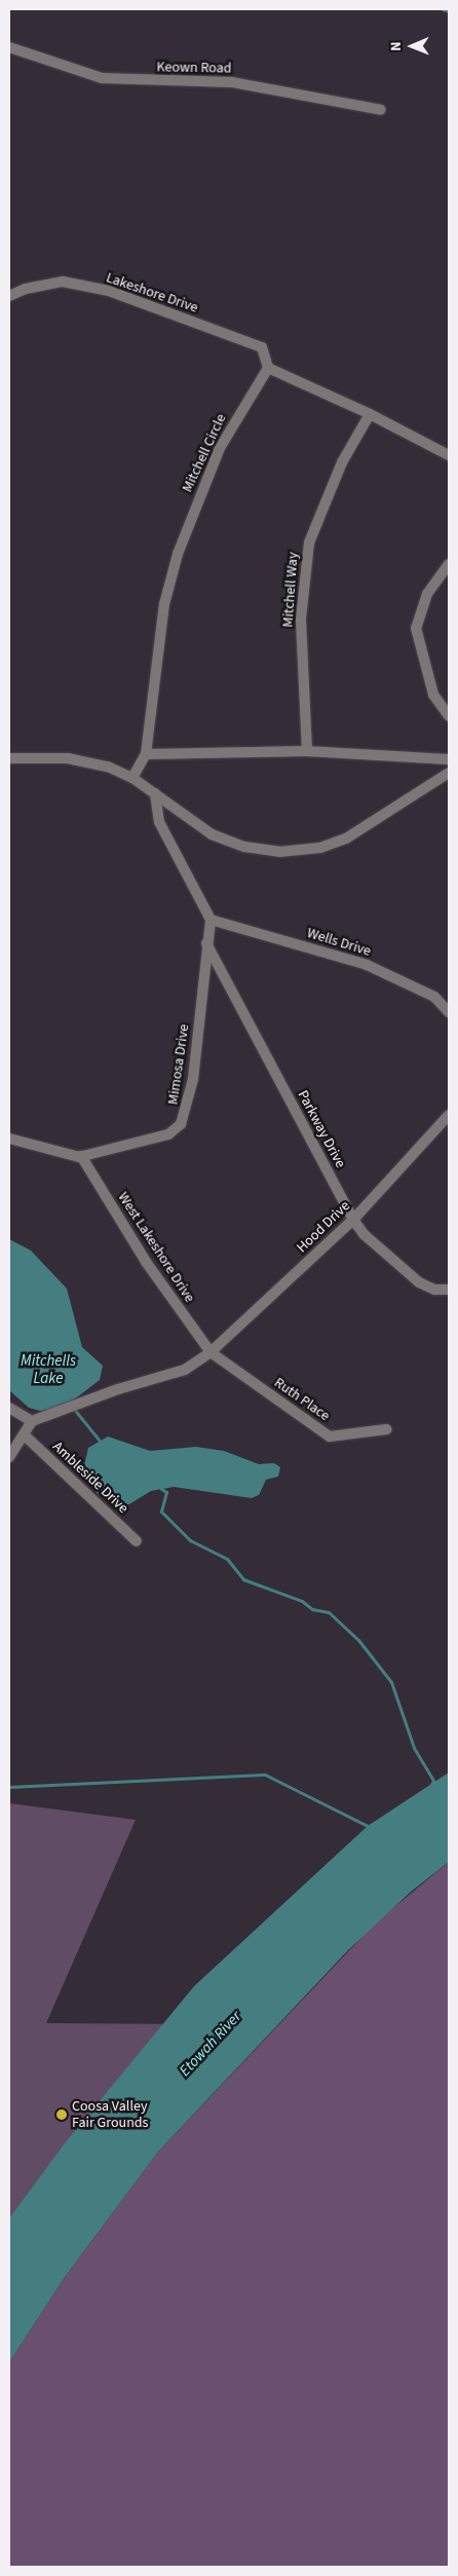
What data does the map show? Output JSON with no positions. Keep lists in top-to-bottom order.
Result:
{
  "streets": {
    "street": [
      "Keown Road",
      "Lakeshore Drive",
      "Mitchell Circle",
      "Mitchell Way",
      "Wells Drive",
      "Mimosa Drive",
      "Parkway Drive",
      "Hood Drive",
      "West Lakeshore Drive",
      "Ruth Place",
      "Ambleside Drive"
    ]
  },
  "crossings": [
    ["Lakeshore Drive", "Mitchell Circle"],
    ["Wells Drive", "Mimosa Drive"],
    ["Mimosa Drive", "Parkway Drive"],
    ["Mimosa Drive", "West Lakeshore Drive"],
    ["Parkway Drive", "Hood Drive"],
    ["Hood Drive", "West Lakeshore Drive"],
    ["Hood Drive", "Ruth Place"],
    ["West Lakeshore Drive", "Ruth Place"]
  ],
  "water": ["Mitchells Lake", "Etowah River"],
  "places": ["Coosa Valley Fair Grounds"],
  "north": "left"
}
